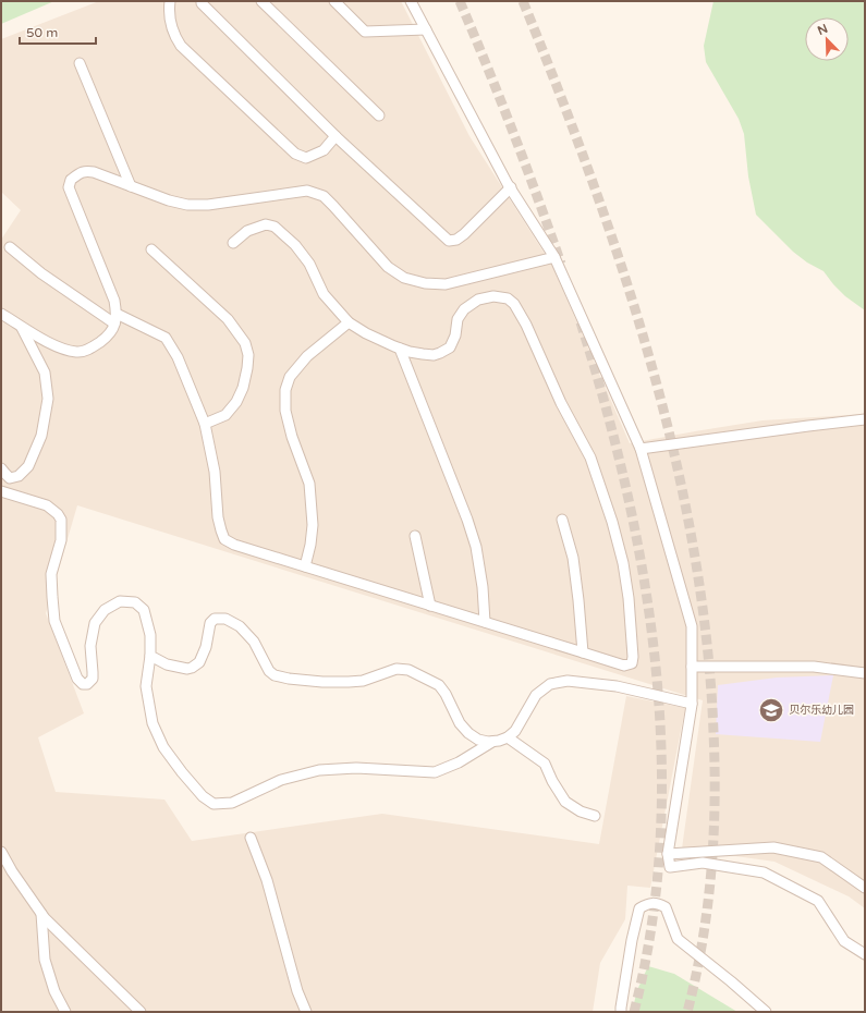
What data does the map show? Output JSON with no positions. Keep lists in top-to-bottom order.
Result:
{
  "places": {
    "school or university": ["贝尔乐幼儿园"]
  },
  "scale_bar": "50 m",
  "north": "top left"
}
